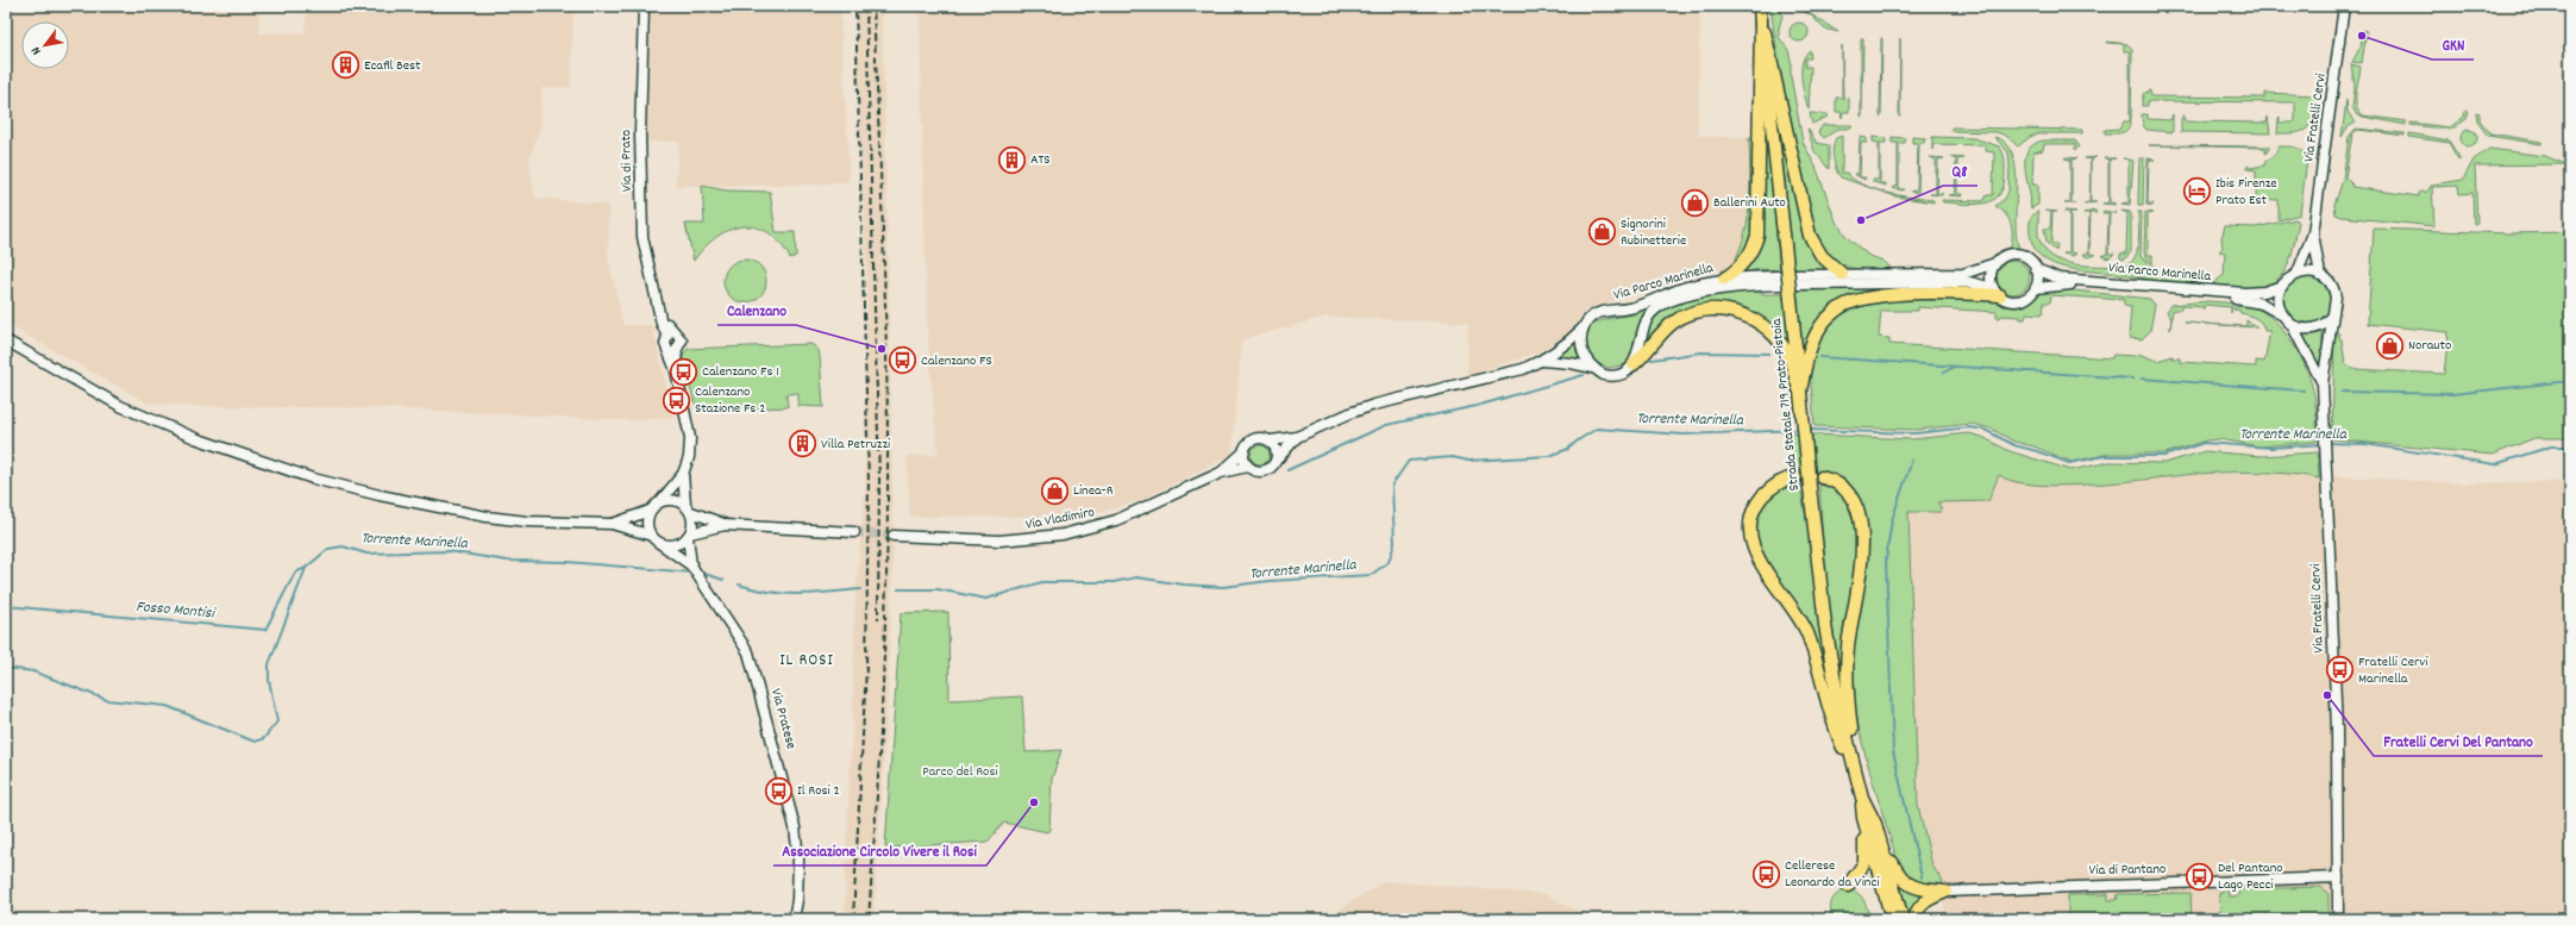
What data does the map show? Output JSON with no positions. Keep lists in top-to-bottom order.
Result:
{
  "streets": {
    "highway": ["Strada Statale 719 Prato-Pistoia"],
    "main road": [
      "Via Fratelli Cervi",
      "Via di Prato",
      "Via Parco Marinella",
      "Via Vladimiro",
      "Via Pratese",
      "Via di Pantano"
    ]
  },
  "crossings": [
    ["Via Fratelli Cervi", "Via Parco Marinella"],
    ["Via Fratelli Cervi", "Via di Pantano"],
    ["Via di Prato", "Via Pratese"],
    ["Via Parco Marinella", "Strada Statale 719 Prato-Pistoia"]
  ],
  "districts": ["IL ROSI"],
  "water": ["Torrente Marinella", "Fosso Montisi"],
  "parks": ["Parco del Rosi"],
  "places": {
    "other": [
      "GKN",
      "Q8",
      "Calenzano",
      "Fratelli Cervi Del Pantano",
      "Associazione Circolo Vivere il Rosi"
    ],
    "building": ["Ecafil Best", "ATS", "Villa Petruzzi"],
    "hotel": ["Ibis Firenze Prato Est"],
    "shop": [
      "Ballerini Auto",
      "Signorini Rubinetterie",
      "Norauto",
      "Linea-R"
    ],
    "bus stop": [
      "Calenzano FS",
      "Calenzano Fs 1",
      "Calenzano Stazione Fs 2",
      "Fratelli Cervi Marinella",
      "Il Rosi 2",
      "Cellerese Leonardo da Vinci",
      "Del Pantano Lago Pecci"
    ]
  },
  "north": "bottom left"
}
